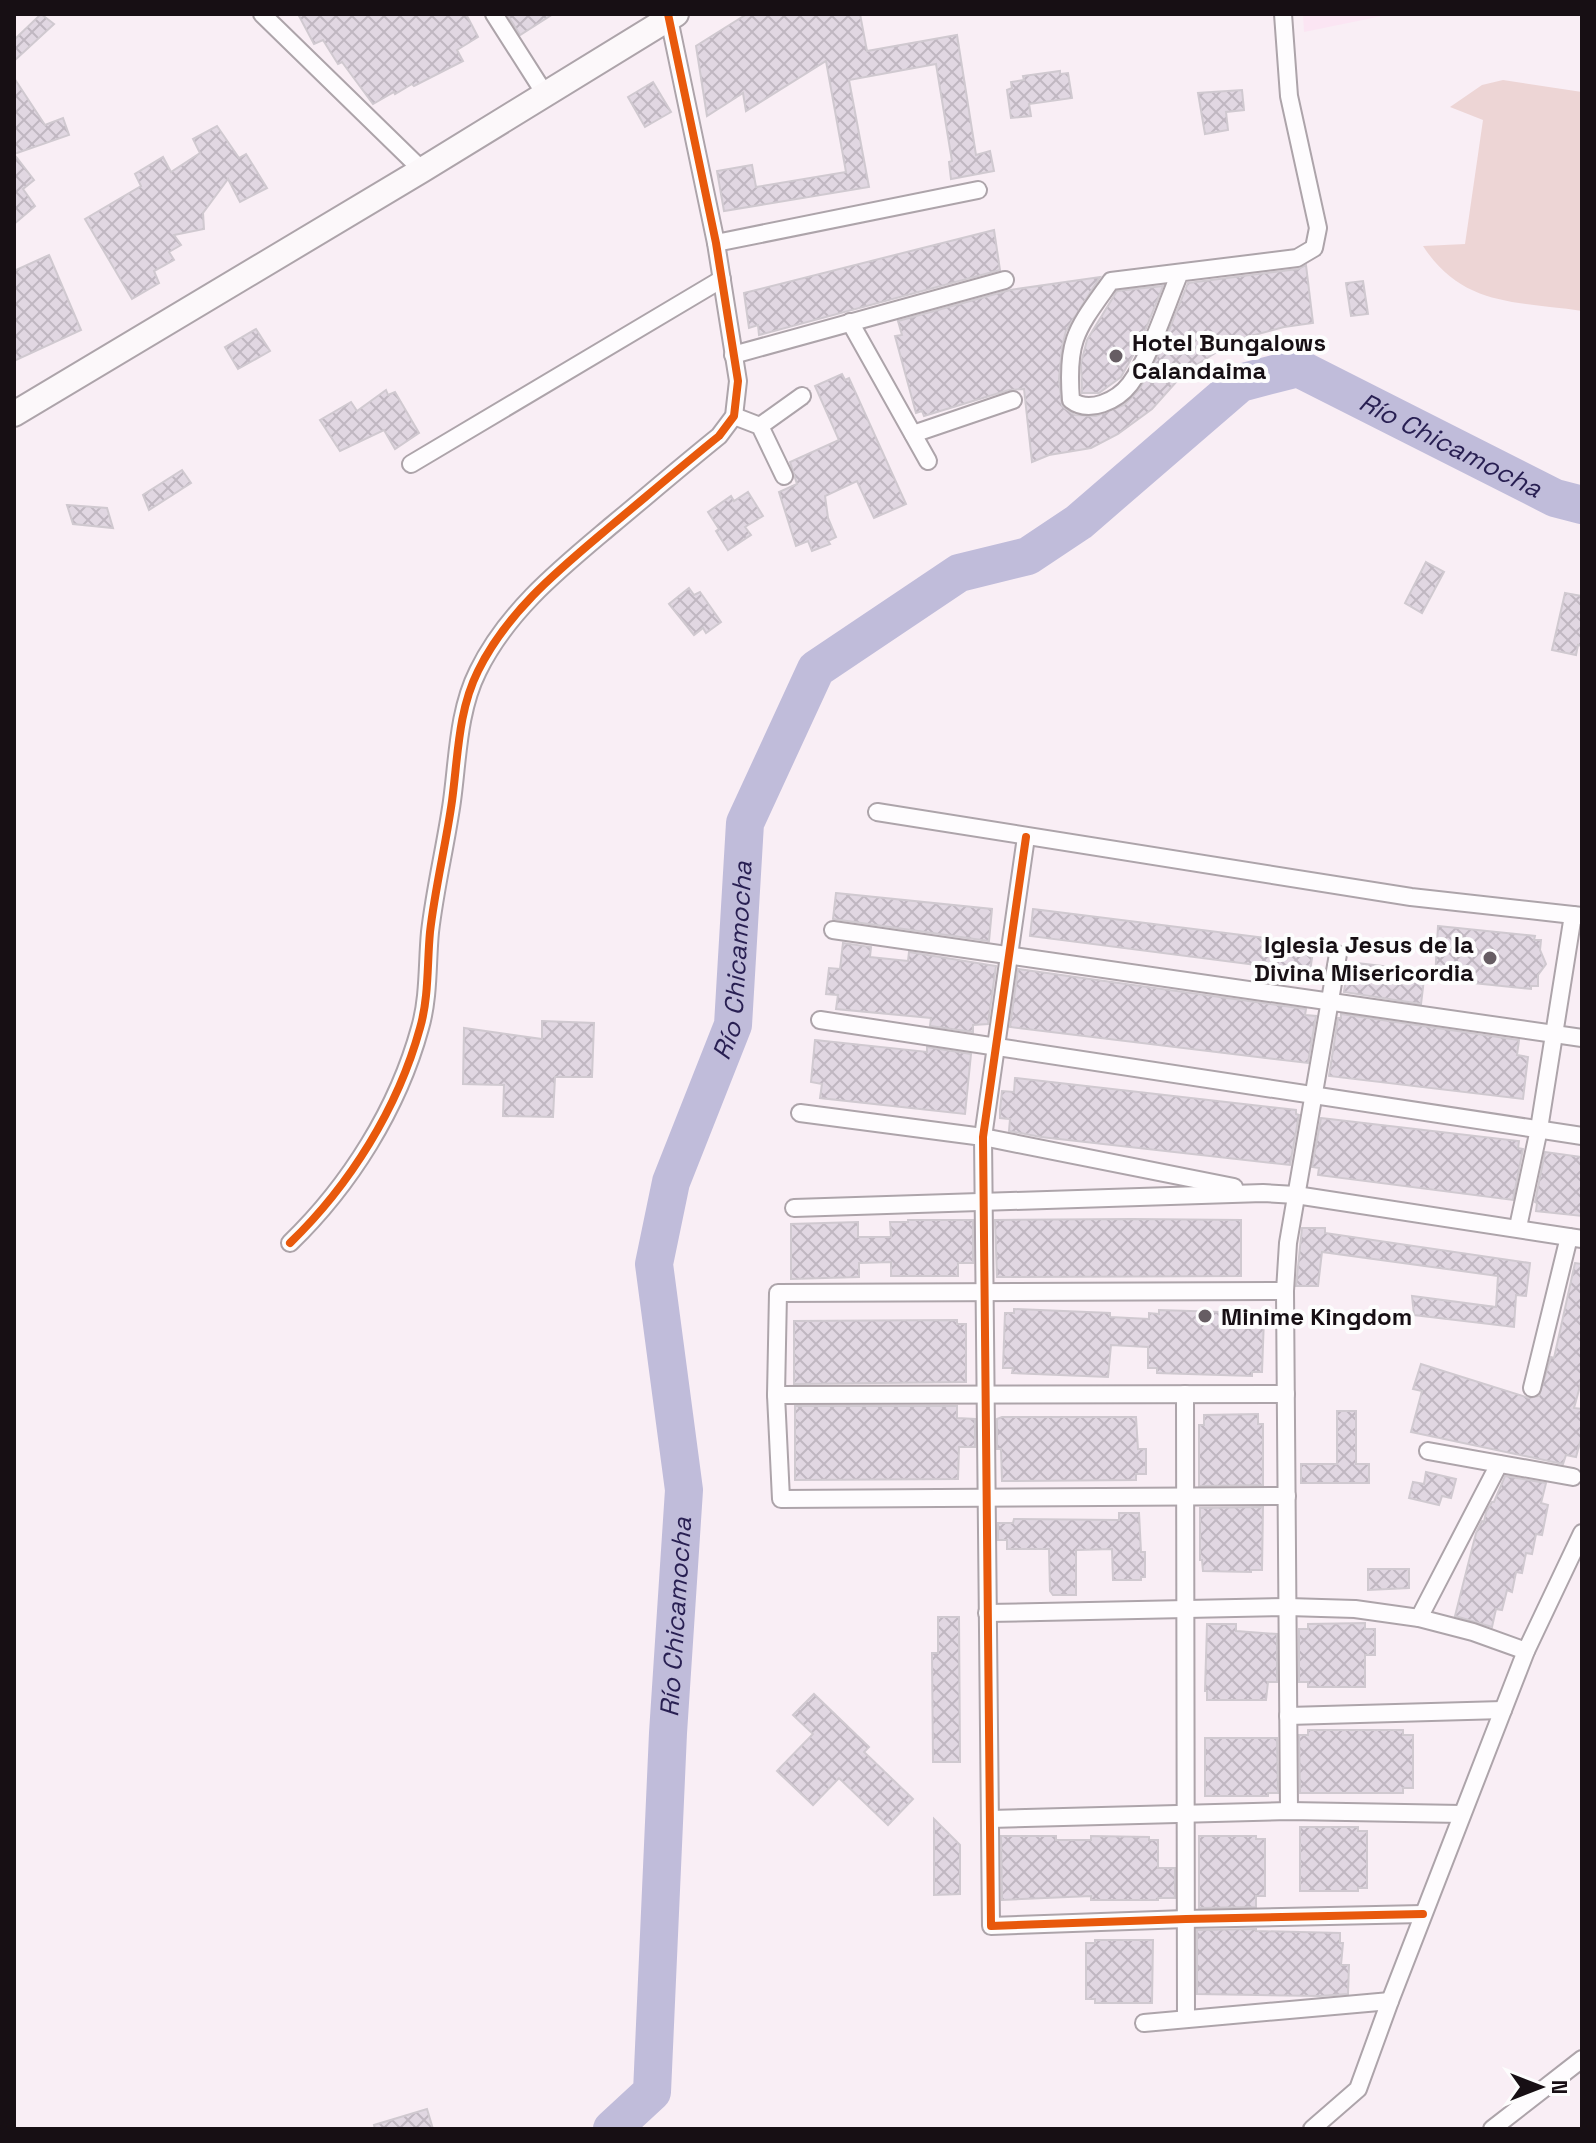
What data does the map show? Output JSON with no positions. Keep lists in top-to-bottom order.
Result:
{
  "water": ["Río Chicamocha"],
  "places": ["Hotel Bungalows Calandaima", "Iglesia Jesus de la Divina Misericordia", "Minime Kingdom"],
  "north": "right"
}
